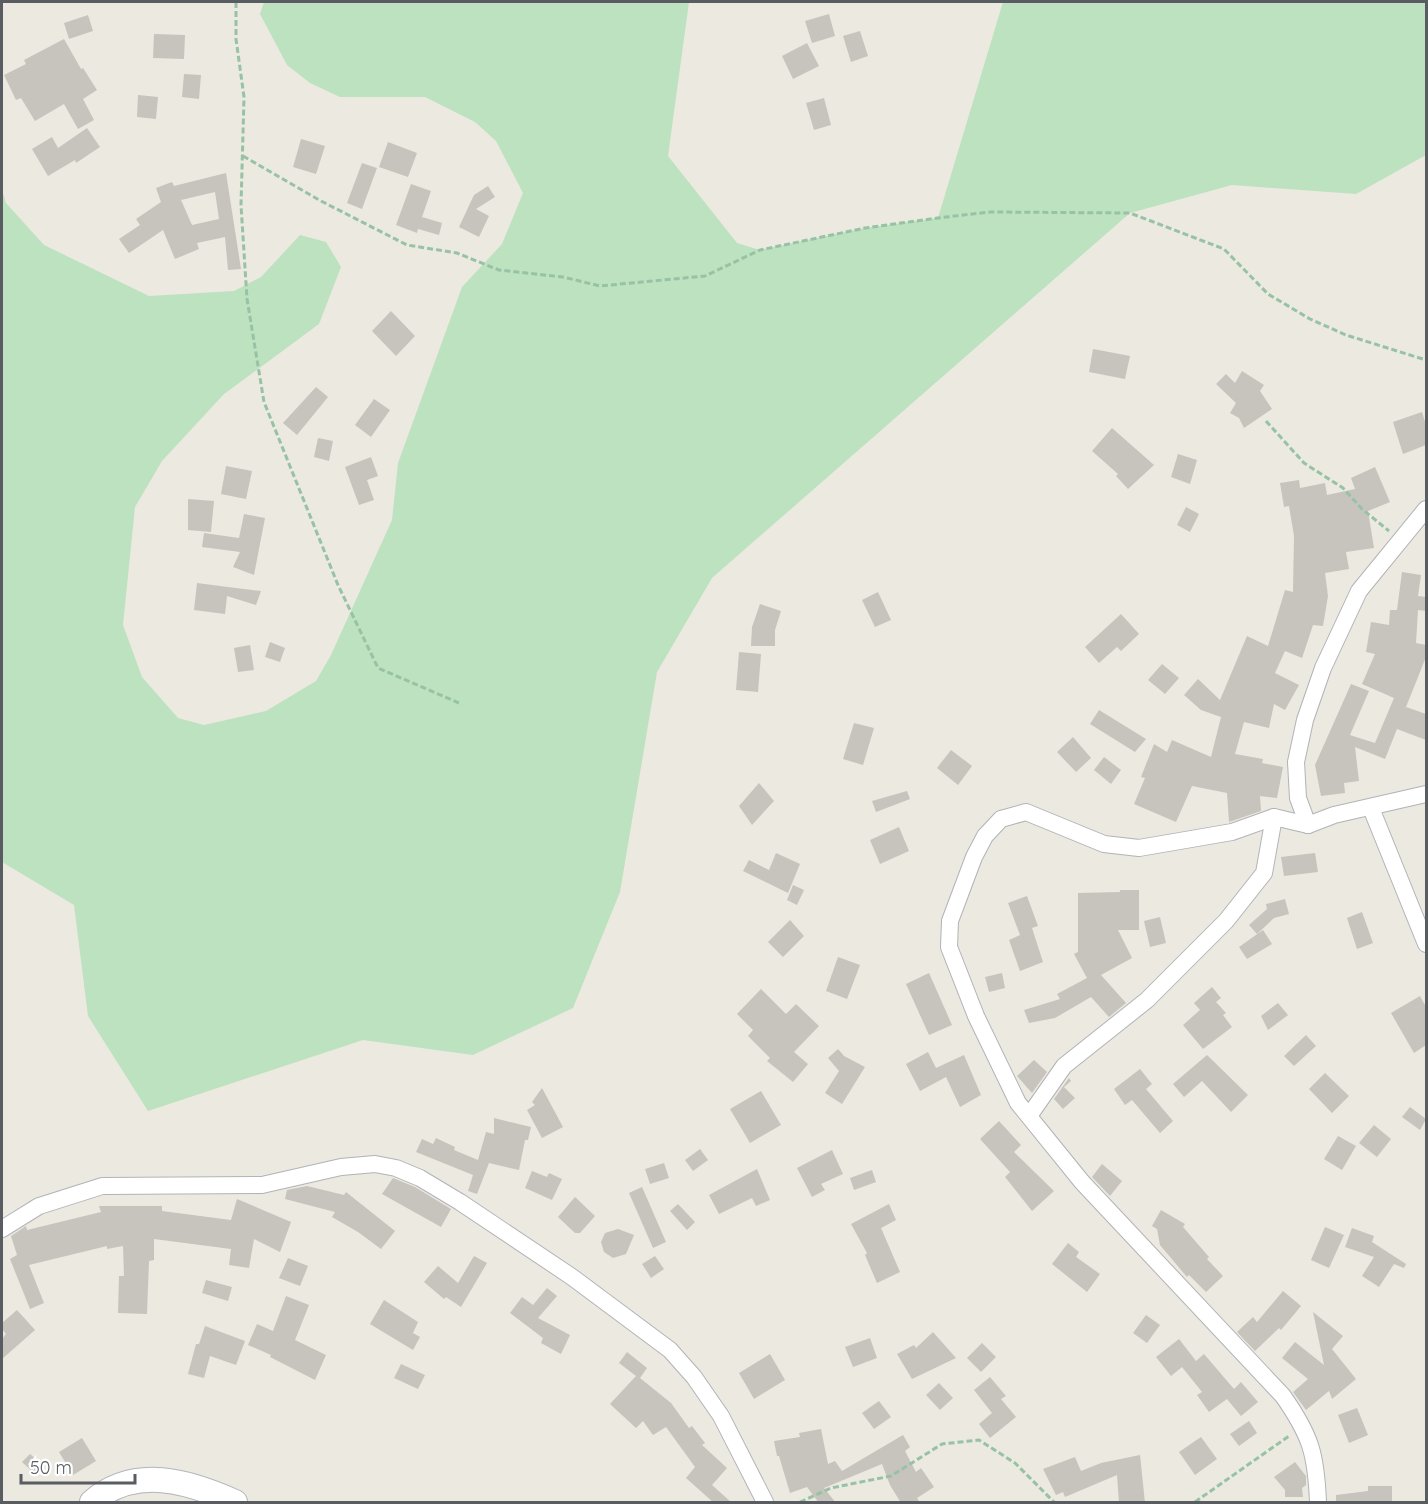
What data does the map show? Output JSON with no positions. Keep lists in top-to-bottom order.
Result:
{
  "scale_bar": "50 m"
}
